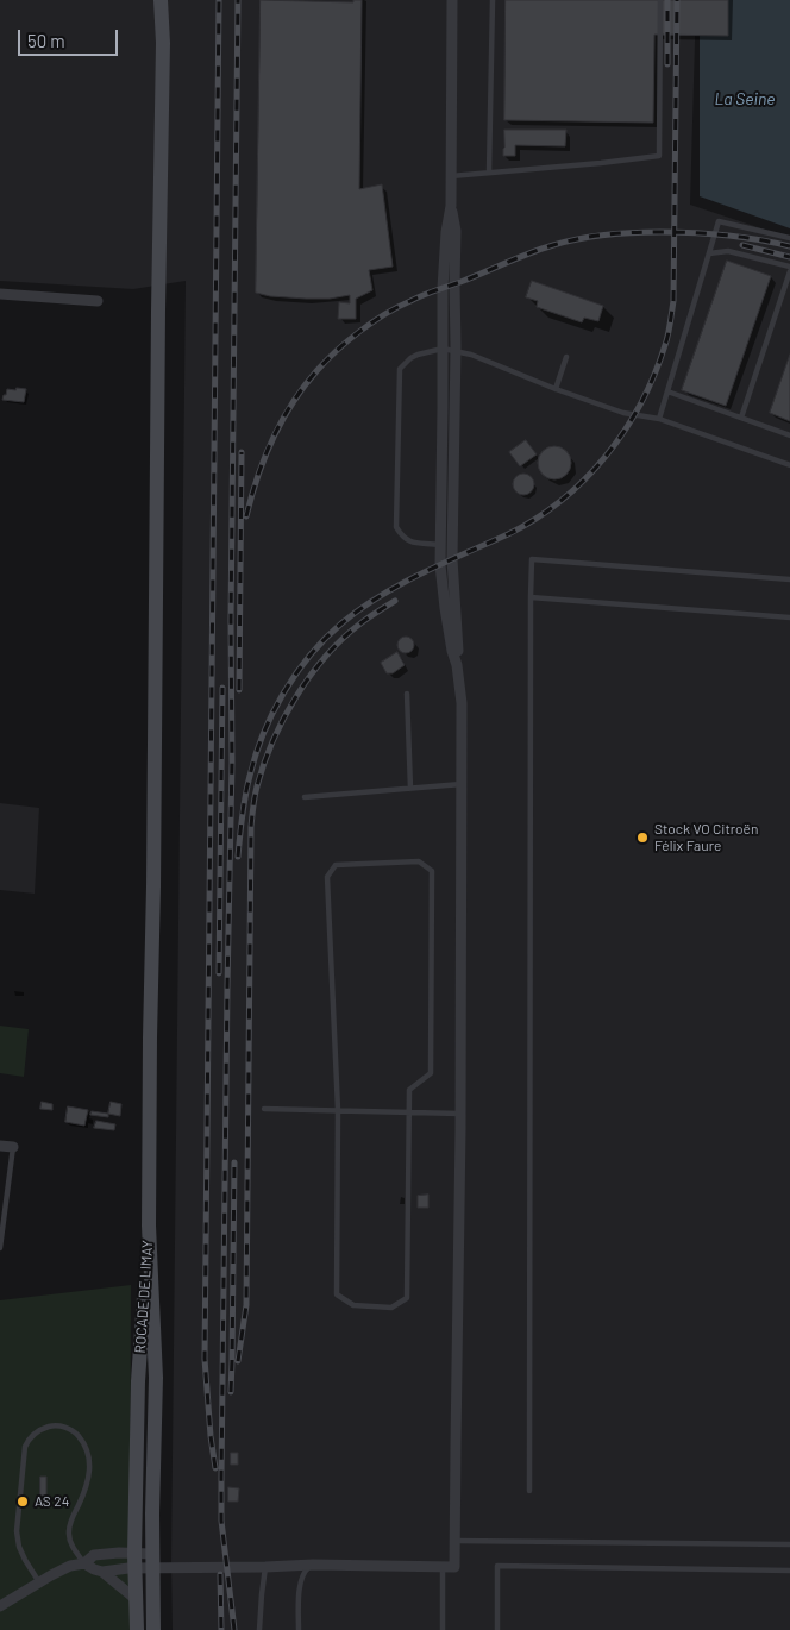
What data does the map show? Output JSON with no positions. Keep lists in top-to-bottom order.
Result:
{
  "streets": {
    "main road": ["ROCADE DE LIMAY"]
  },
  "water": ["La Seine"],
  "places": ["Stock VO Citroën Félix Faure", "AS 24"],
  "scale_bar": "50 m"
}
